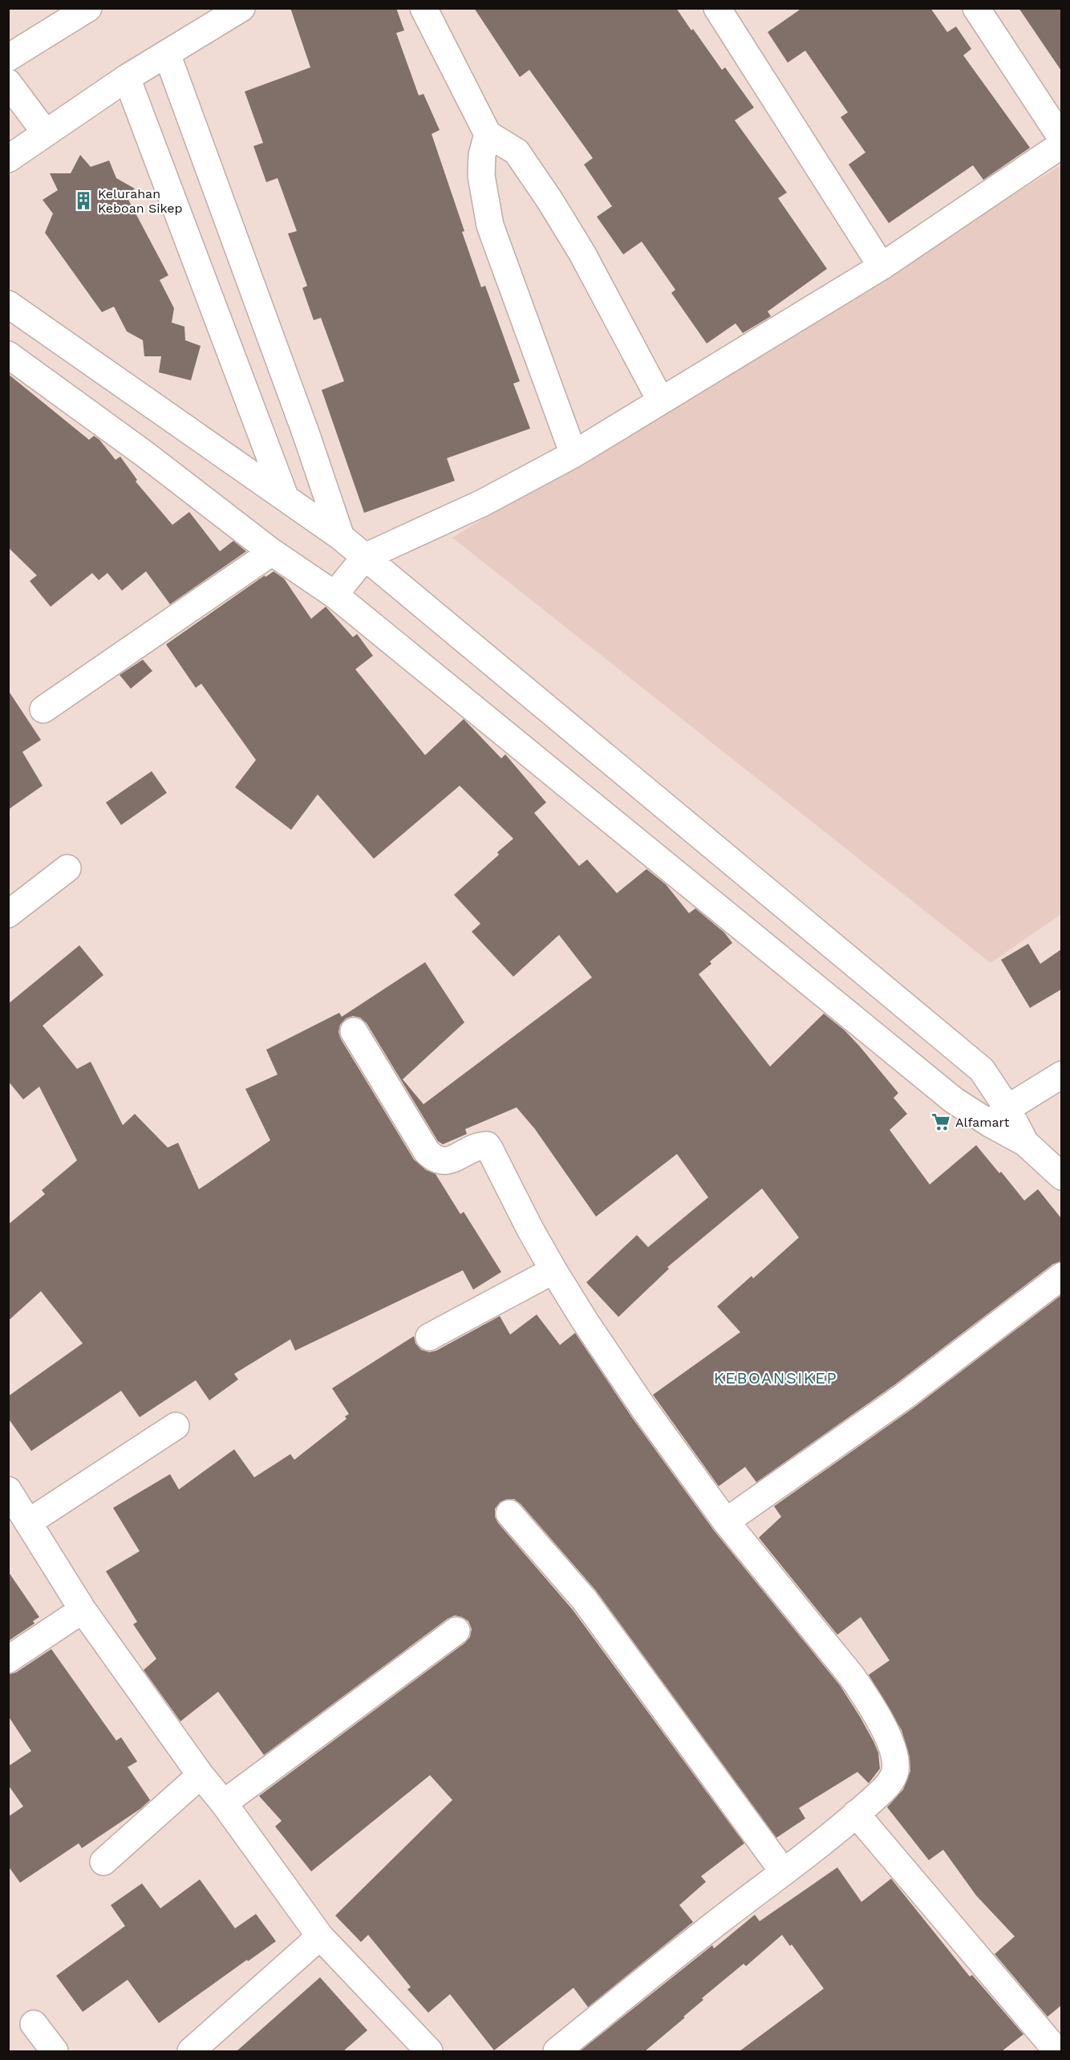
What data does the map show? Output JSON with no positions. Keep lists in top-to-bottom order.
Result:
{
  "districts": ["KEBOANSIKEP"],
  "places": {
    "building": ["Kelurahan Keboan Sikep"],
    "supermarket": ["Alfamart"]
  }
}
